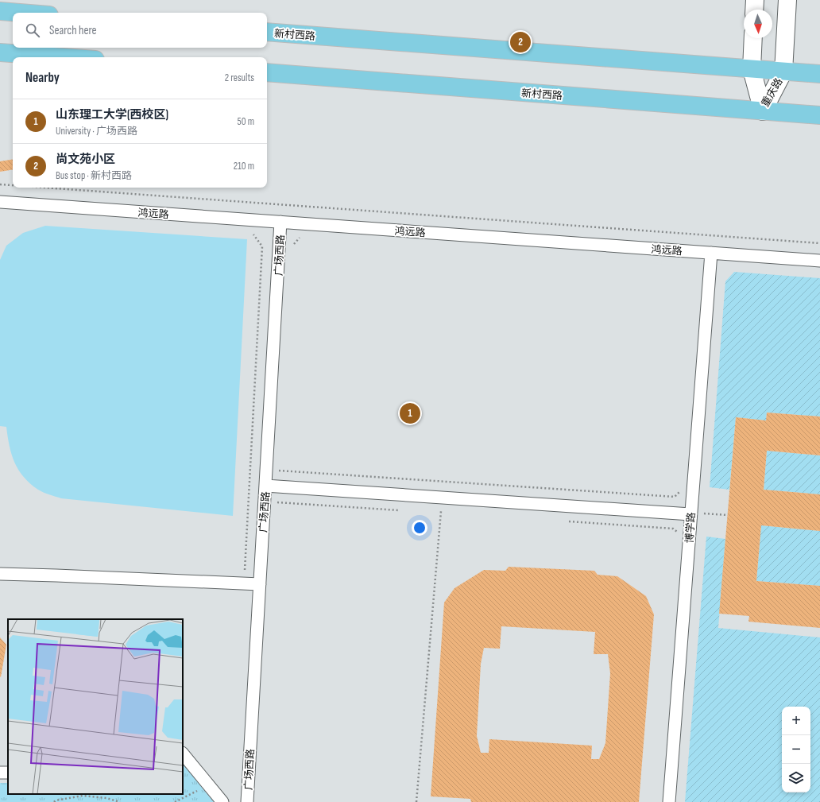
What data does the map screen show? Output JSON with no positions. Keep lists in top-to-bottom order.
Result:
{
  "streets": {
    "main road": ["新村西路"],
    "street": [
      "重庆路",
      "鸿远路",
      "广场西路",
      "博学路"
    ]
  },
  "crossings": [
    ["新村西路", "重庆路"],
    ["鸿远路", "广场西路"],
    ["鸿远路", "博学路"]
  ],
  "north": "bottom",
  "page": {
    "search": "Search here",
    "pins": ["2", "1"],
    "heading": ["Nearby", "2 results"],
    "list": [
      {
        "mark": "1",
        "name": "山东理工大学(西校区)",
        "note": "University · 广场西路",
        "value": "50 m"
      },
      {
        "mark": "2",
        "name": "尚文苑小区",
        "note": "Bus stop · 新村西路",
        "value": "210 m"
      }
    ],
    "map_buttons": ["+", "−"]
  }
}
